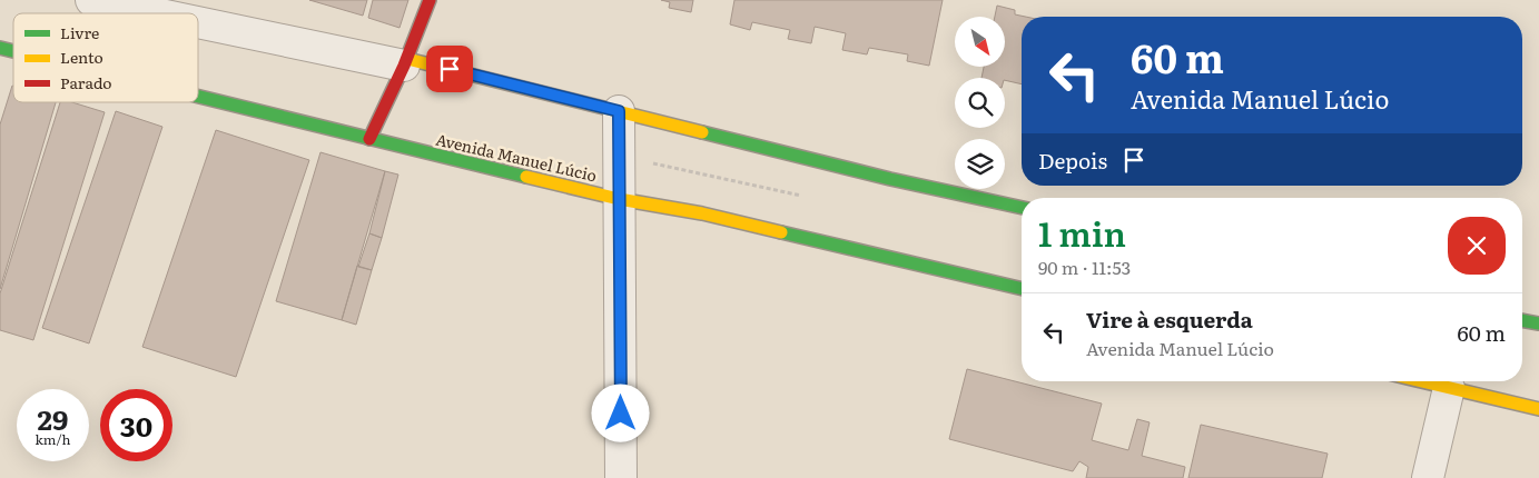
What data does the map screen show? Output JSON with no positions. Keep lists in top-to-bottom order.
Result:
{
  "streets": {
    "street": ["Avenida Manuel Lúcio"]
  },
  "legend": ["Livre", "Lento", "Parado"],
  "north": "bottom right",
  "page": {
    "turn": ["60 m", "Avenida Manuel Lúcio"],
    "then": "Depois",
    "heading": ["1 min", "90 m · 11:53"],
    "list": [
      {
        "name": "Vire à esquerda",
        "note": "Avenida Manuel Lúcio",
        "value": "60 m"
      }
    ],
    "speed": "29 km/h",
    "limit": "30"
  }
}
